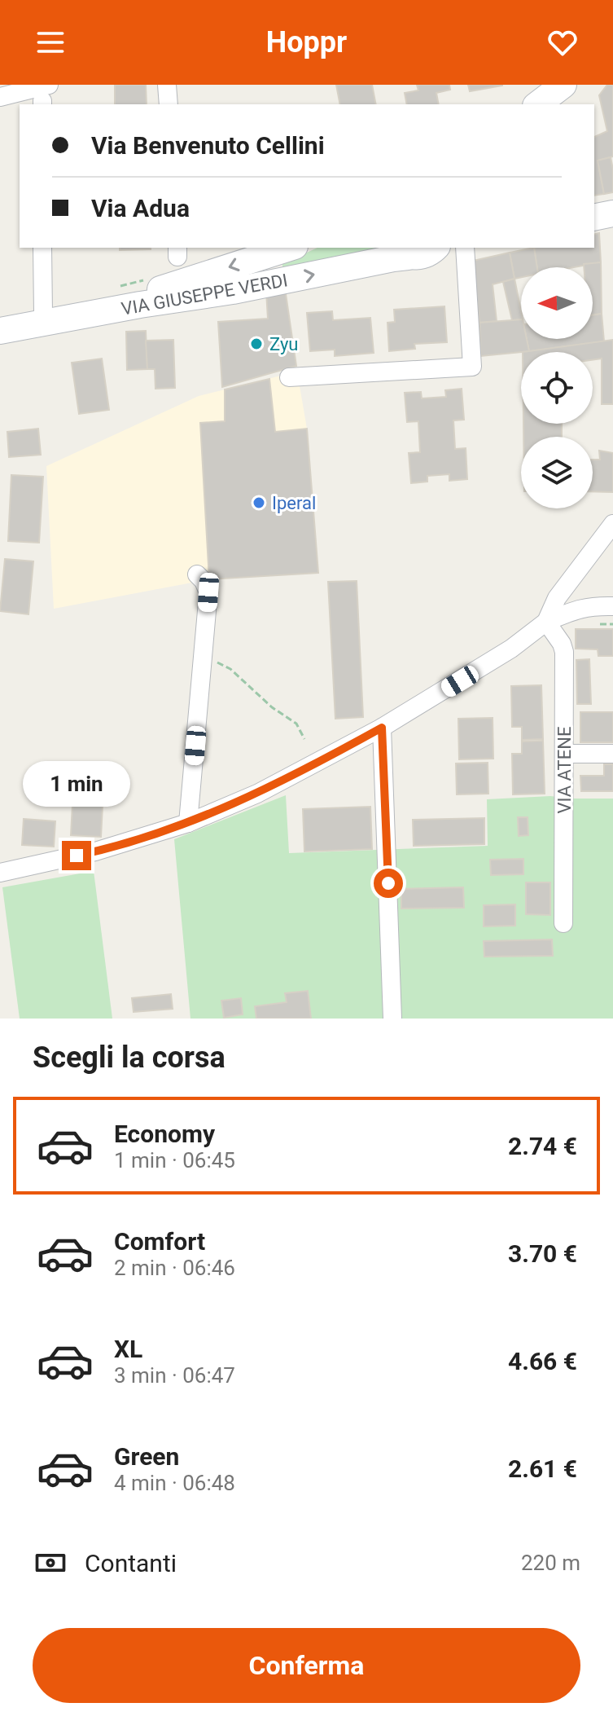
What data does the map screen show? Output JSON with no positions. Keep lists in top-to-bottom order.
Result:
{
  "streets": {
    "main road": ["VIA GIUSEPPE VERDI"],
    "street": ["VIA ATENE"]
  },
  "places": ["Zyu", "Iperal"],
  "north": "left",
  "page": {
    "header": "Hoppr",
    "banner": ["Via Benvenuto Cellini", "Via Adua"],
    "bubble": "1 min",
    "heading": "Scegli la corsa",
    "list": [
      {
        "name": "Economy",
        "note": "1 min · 06:45",
        "value": "2.74 €"
      },
      {
        "name": "Comfort",
        "note": "2 min · 06:46",
        "value": "3.70 €"
      },
      {
        "name": "XL",
        "note": "3 min · 06:47",
        "value": "4.66 €"
      },
      {
        "name": "Green",
        "note": "4 min · 06:48",
        "value": "2.61 €"
      }
    ],
    "pay": ["Contanti", "220 m"],
    "buttons": "Conferma"
  }
}
